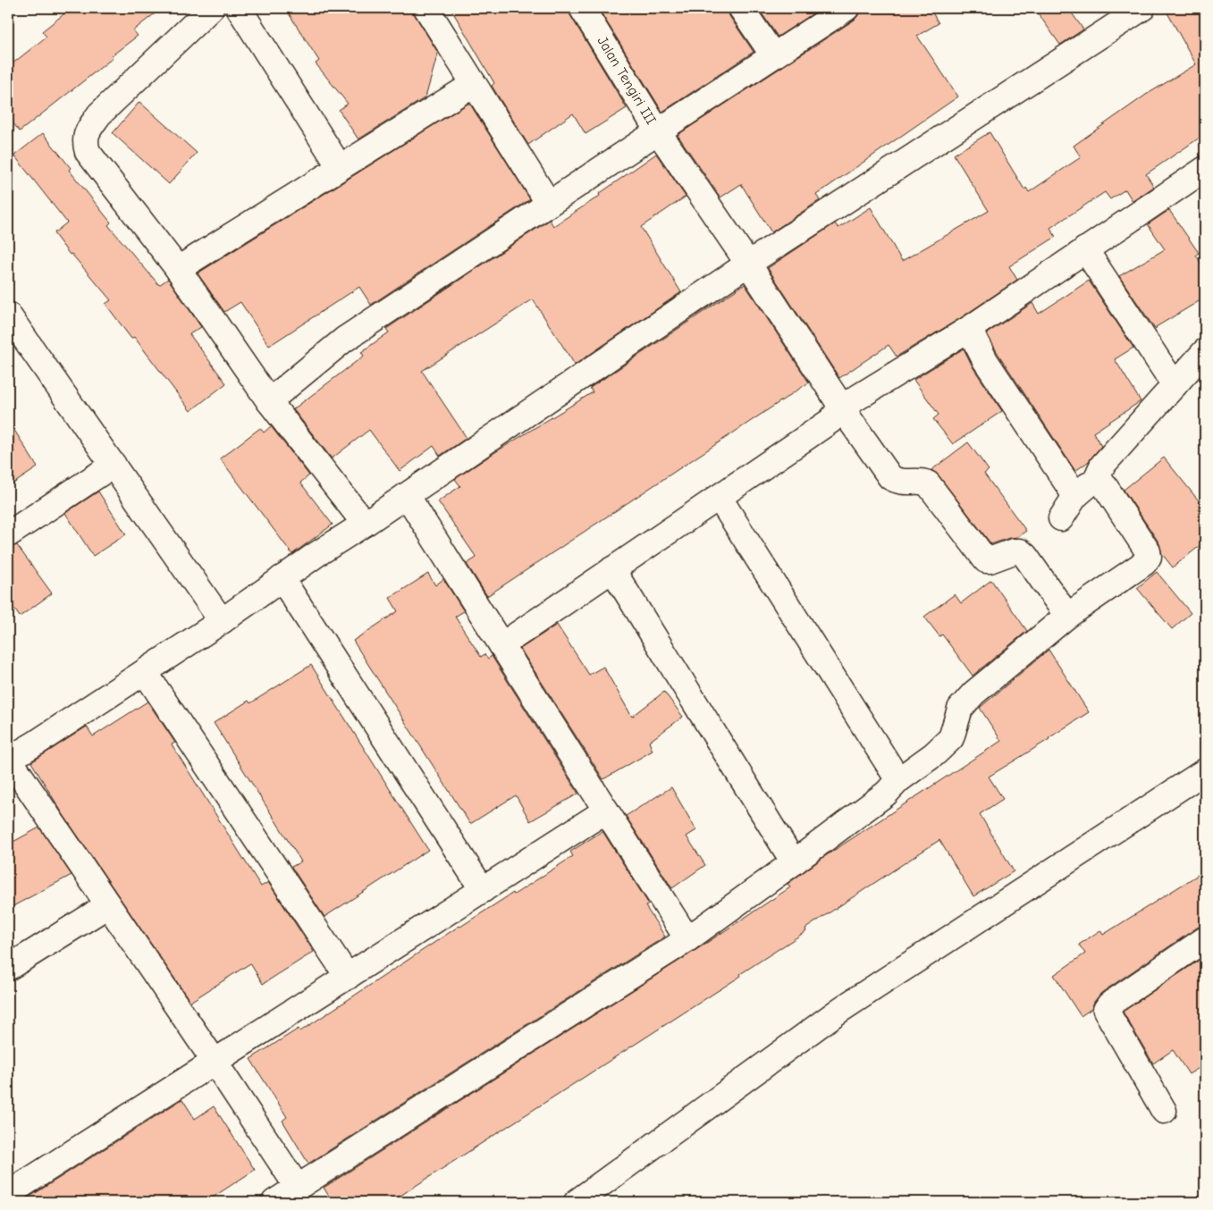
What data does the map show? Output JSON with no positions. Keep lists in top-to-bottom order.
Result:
{
  "streets": {
    "street": ["Jalan Tengiri III"]
  }
}
